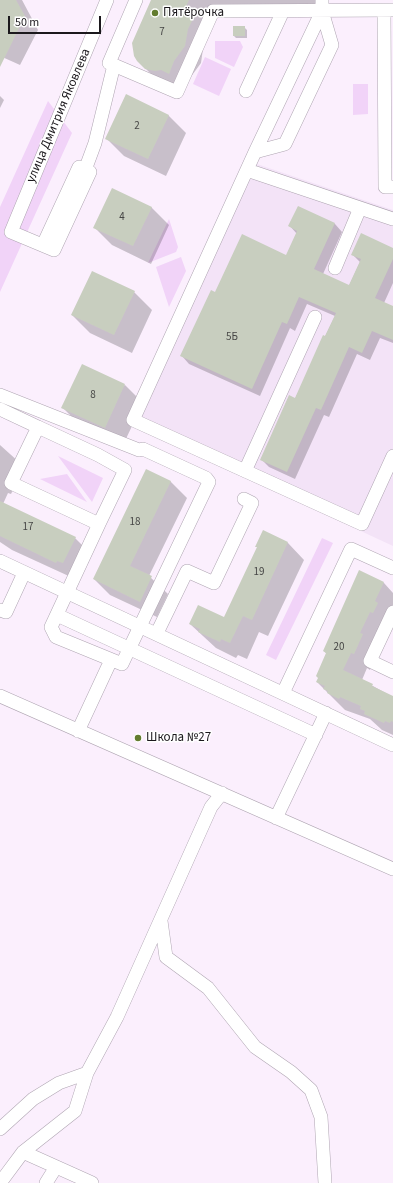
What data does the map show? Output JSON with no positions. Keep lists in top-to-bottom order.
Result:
{
  "streets": {
    "street": ["улица Дмитрия Яковлева"]
  },
  "places": ["Пятёрочка", "Школа №27"],
  "house_numbers": [
    "7",
    "2",
    "4",
    "5Б",
    "8",
    "18",
    "17",
    "19",
    "20"
  ],
  "scale_bar": "50 m"
}
